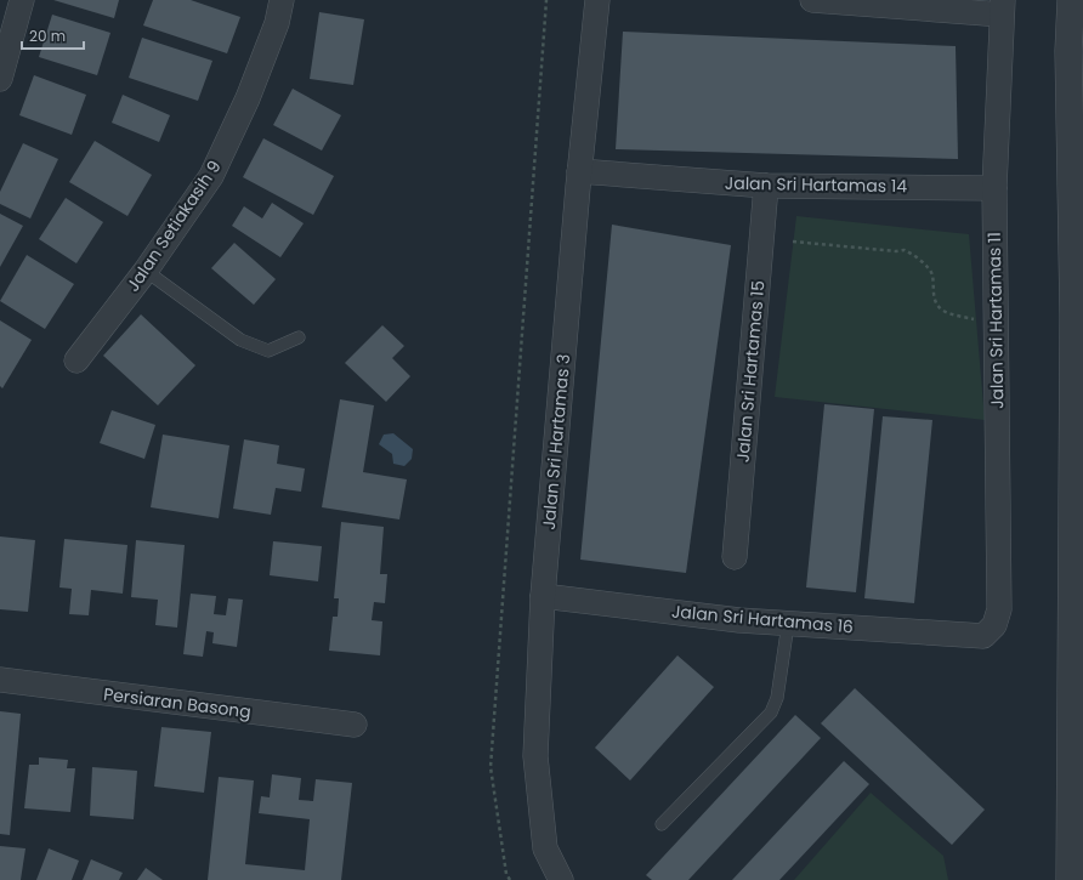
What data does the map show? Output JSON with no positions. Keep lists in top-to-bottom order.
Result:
{
  "streets": {
    "street": [
      "Jalan Sri Hartamas 14",
      "Jalan Setiakasih 9",
      "Jalan Sri Hartamas 11",
      "Jalan Sri Hartamas 15",
      "Jalan Sri Hartamas 3",
      "Jalan Sri Hartamas 16",
      "Persiaran Basong"
    ]
  },
  "crossings": [
    ["Jalan Sri Hartamas 14", "Jalan Sri Hartamas 11"],
    ["Jalan Sri Hartamas 14", "Jalan Sri Hartamas 15"],
    ["Jalan Sri Hartamas 14", "Jalan Sri Hartamas 3"],
    ["Jalan Sri Hartamas 11", "Jalan Sri Hartamas 16"],
    ["Jalan Sri Hartamas 3", "Jalan Sri Hartamas 16"]
  ],
  "scale_bar": "20 m"
}
